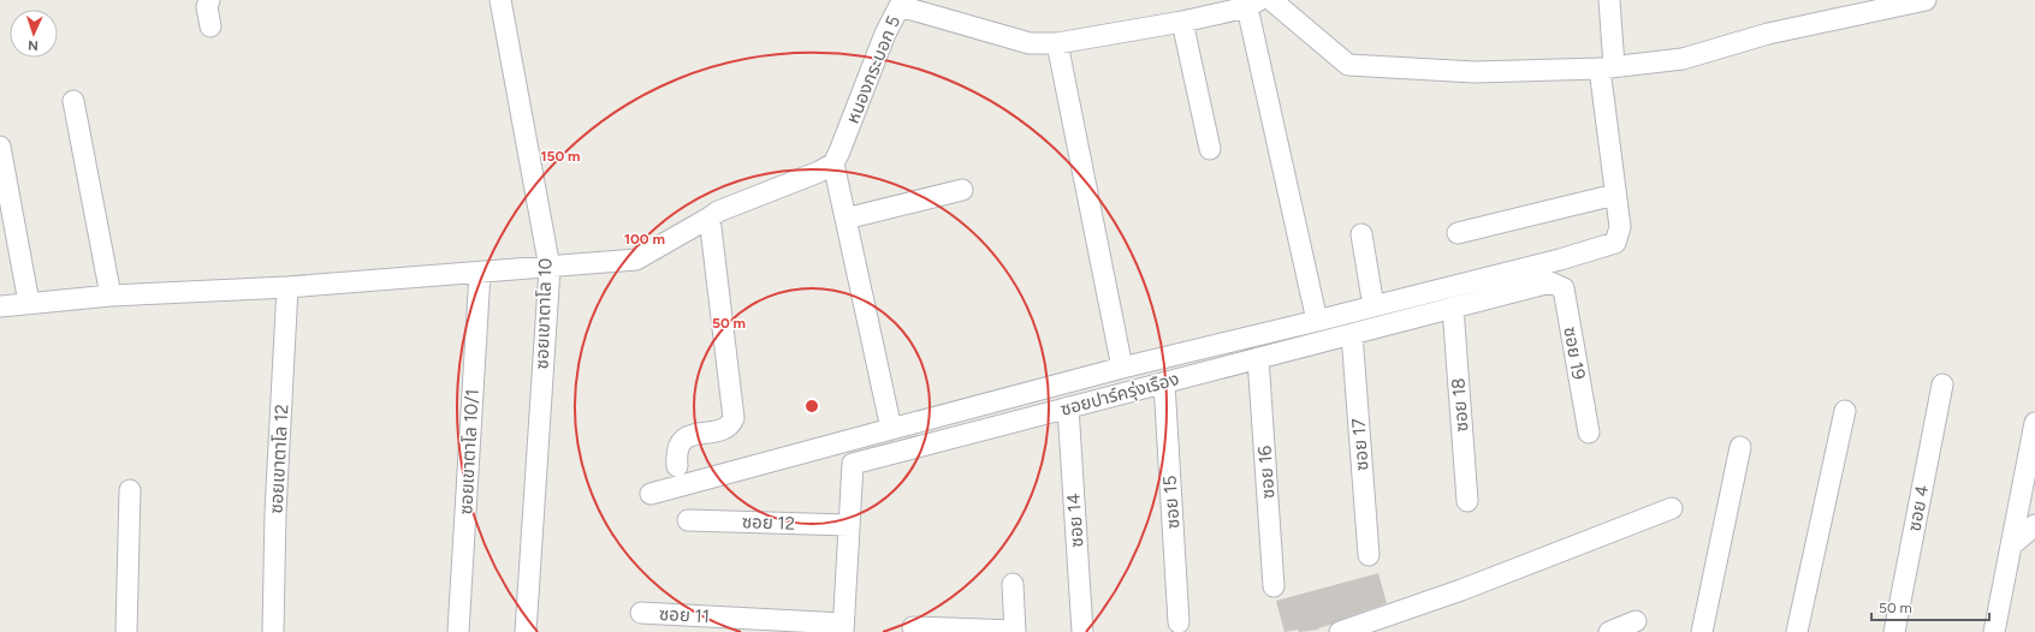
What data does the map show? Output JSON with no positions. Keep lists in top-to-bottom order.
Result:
{
  "streets": {
    "street": [
      "หนองกระบอก 5",
      "ซอยเขาตาโล 10",
      "ซอย 19",
      "ซอยปาร์ครุ่งเรือง",
      "ซอย 18",
      "ซอย 17",
      "ซอยเขาตาโล 10/1",
      "ซอยเขาตาโล 12",
      "ซอย 16",
      "ซอย 15",
      "ซอย 4",
      "ซอย 14",
      "ซอย 12",
      "ซอย 11"
    ]
  },
  "crossings": [
    ["ซอย 19", "ซอยปาร์ครุ่งเรือง"],
    ["ซอยปาร์ครุ่งเรือง", "ซอย 18"],
    ["ซอยปาร์ครุ่งเรือง", "ซอย 17"],
    ["ซอยปาร์ครุ่งเรือง", "ซอย 16"],
    ["ซอยปาร์ครุ่งเรือง", "ซอย 15"],
    ["ซอยปาร์ครุ่งเรือง", "ซอย 14"],
    ["ซอยปาร์ครุ่งเรือง", "ซอย 12"],
    ["ซอยปาร์ครุ่งเรือง", "ซอย 11"]
  ],
  "scale_bar": "50 m",
  "north": "bottom",
  "rings": ["150 m", "100 m", "50 m"]
}
